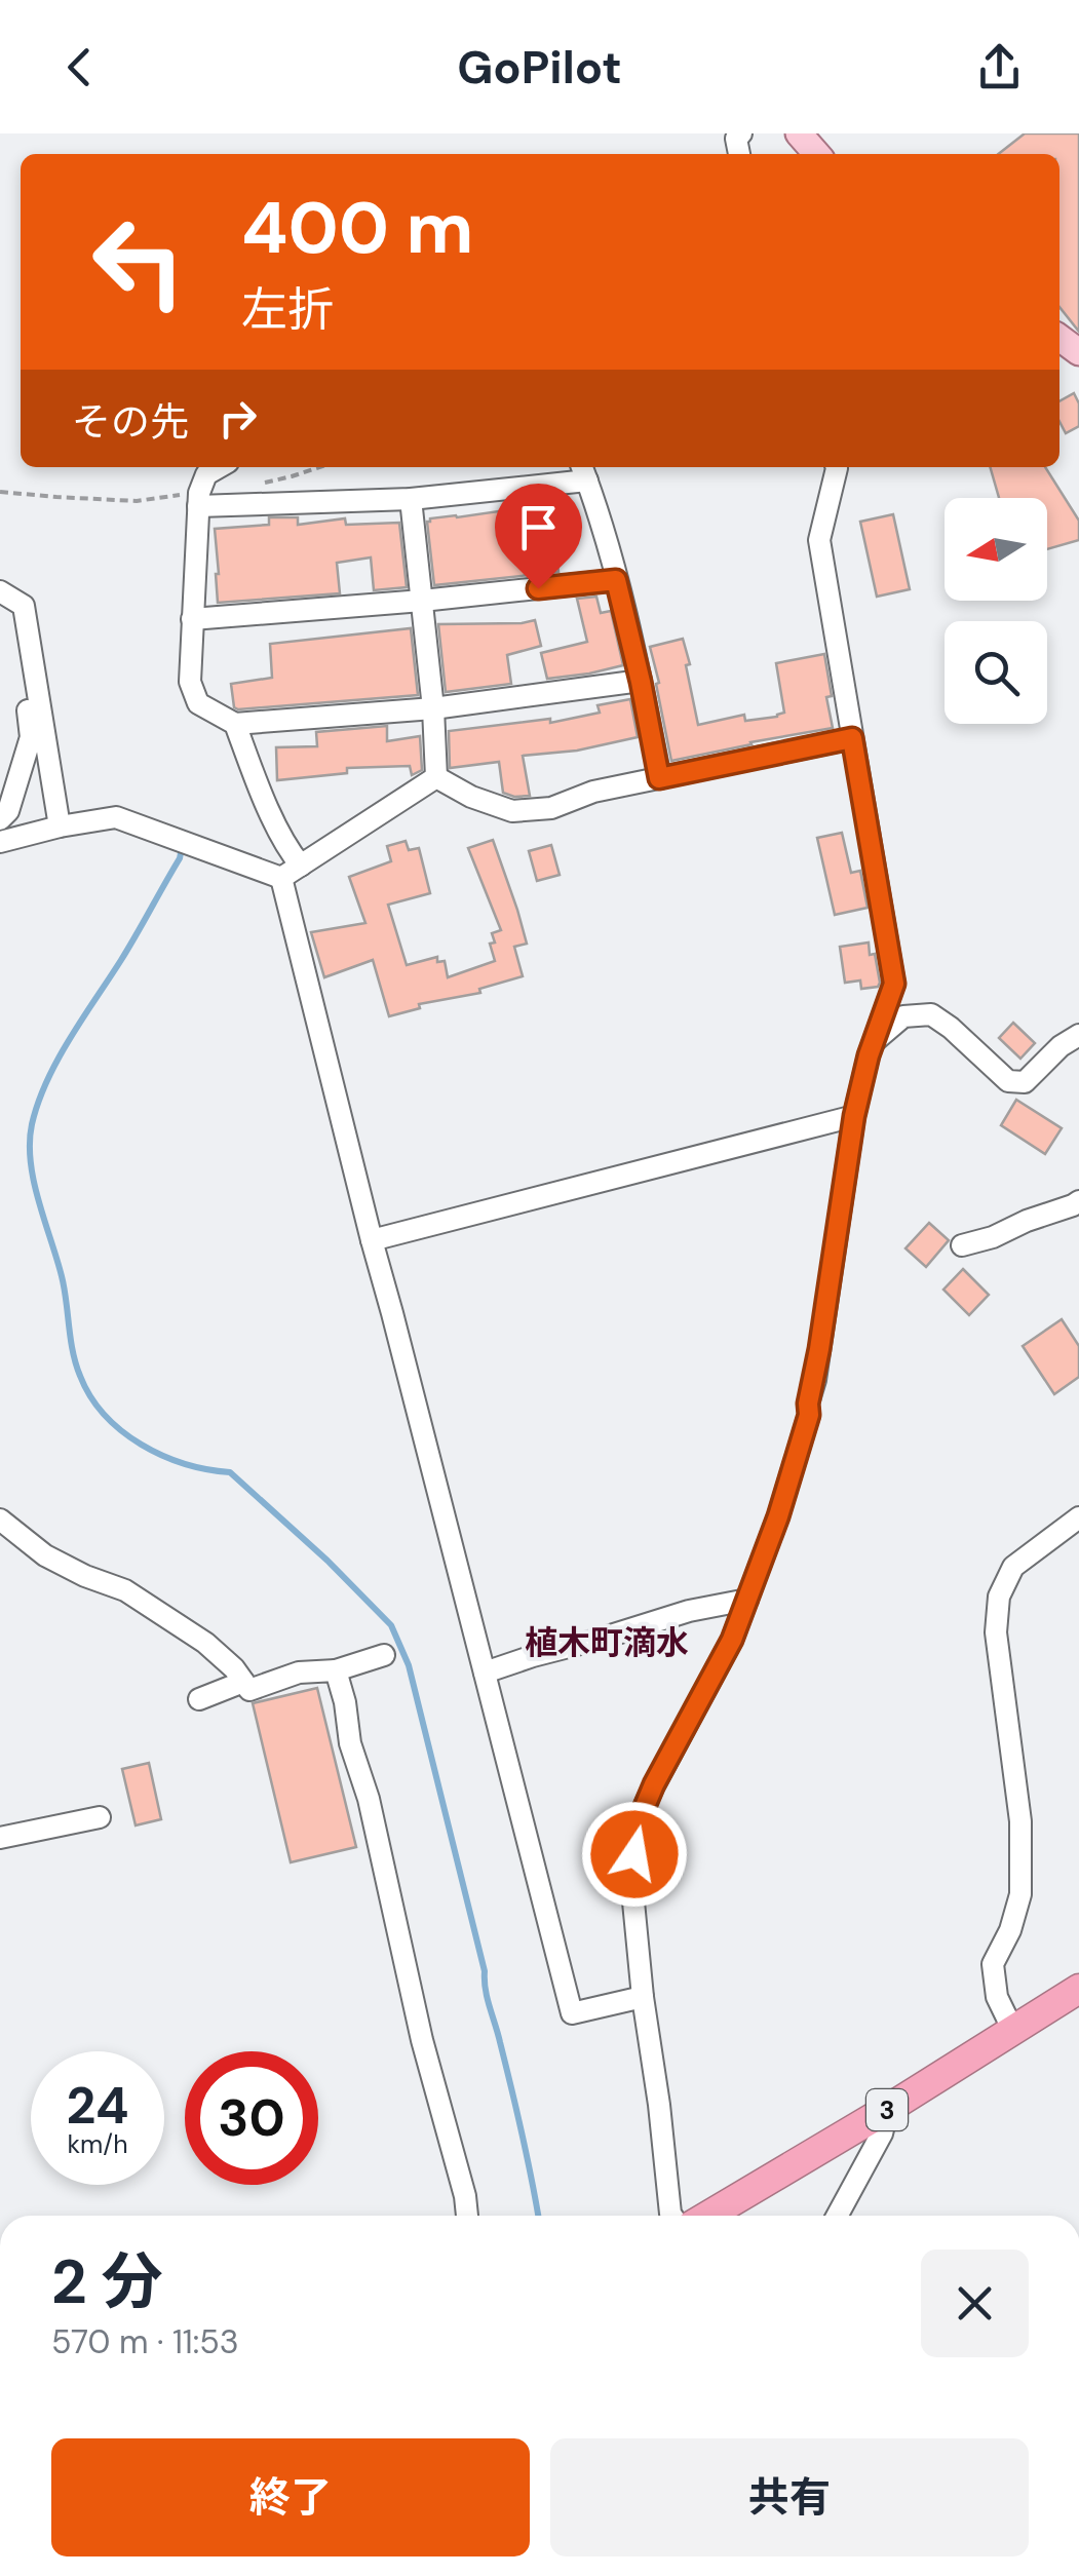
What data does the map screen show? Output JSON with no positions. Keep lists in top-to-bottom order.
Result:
{
  "streets": {
    "highway": ["3"]
  },
  "districts": ["植木町滴水"],
  "north": "left",
  "page": {
    "header": "GoPilot",
    "turn": ["400 m", "左折"],
    "then": "その先",
    "speed": "24 km/h",
    "limit": "30",
    "heading": ["2 分", "570 m · 11:53"],
    "buttons": ["終了", "共有"]
  }
}
